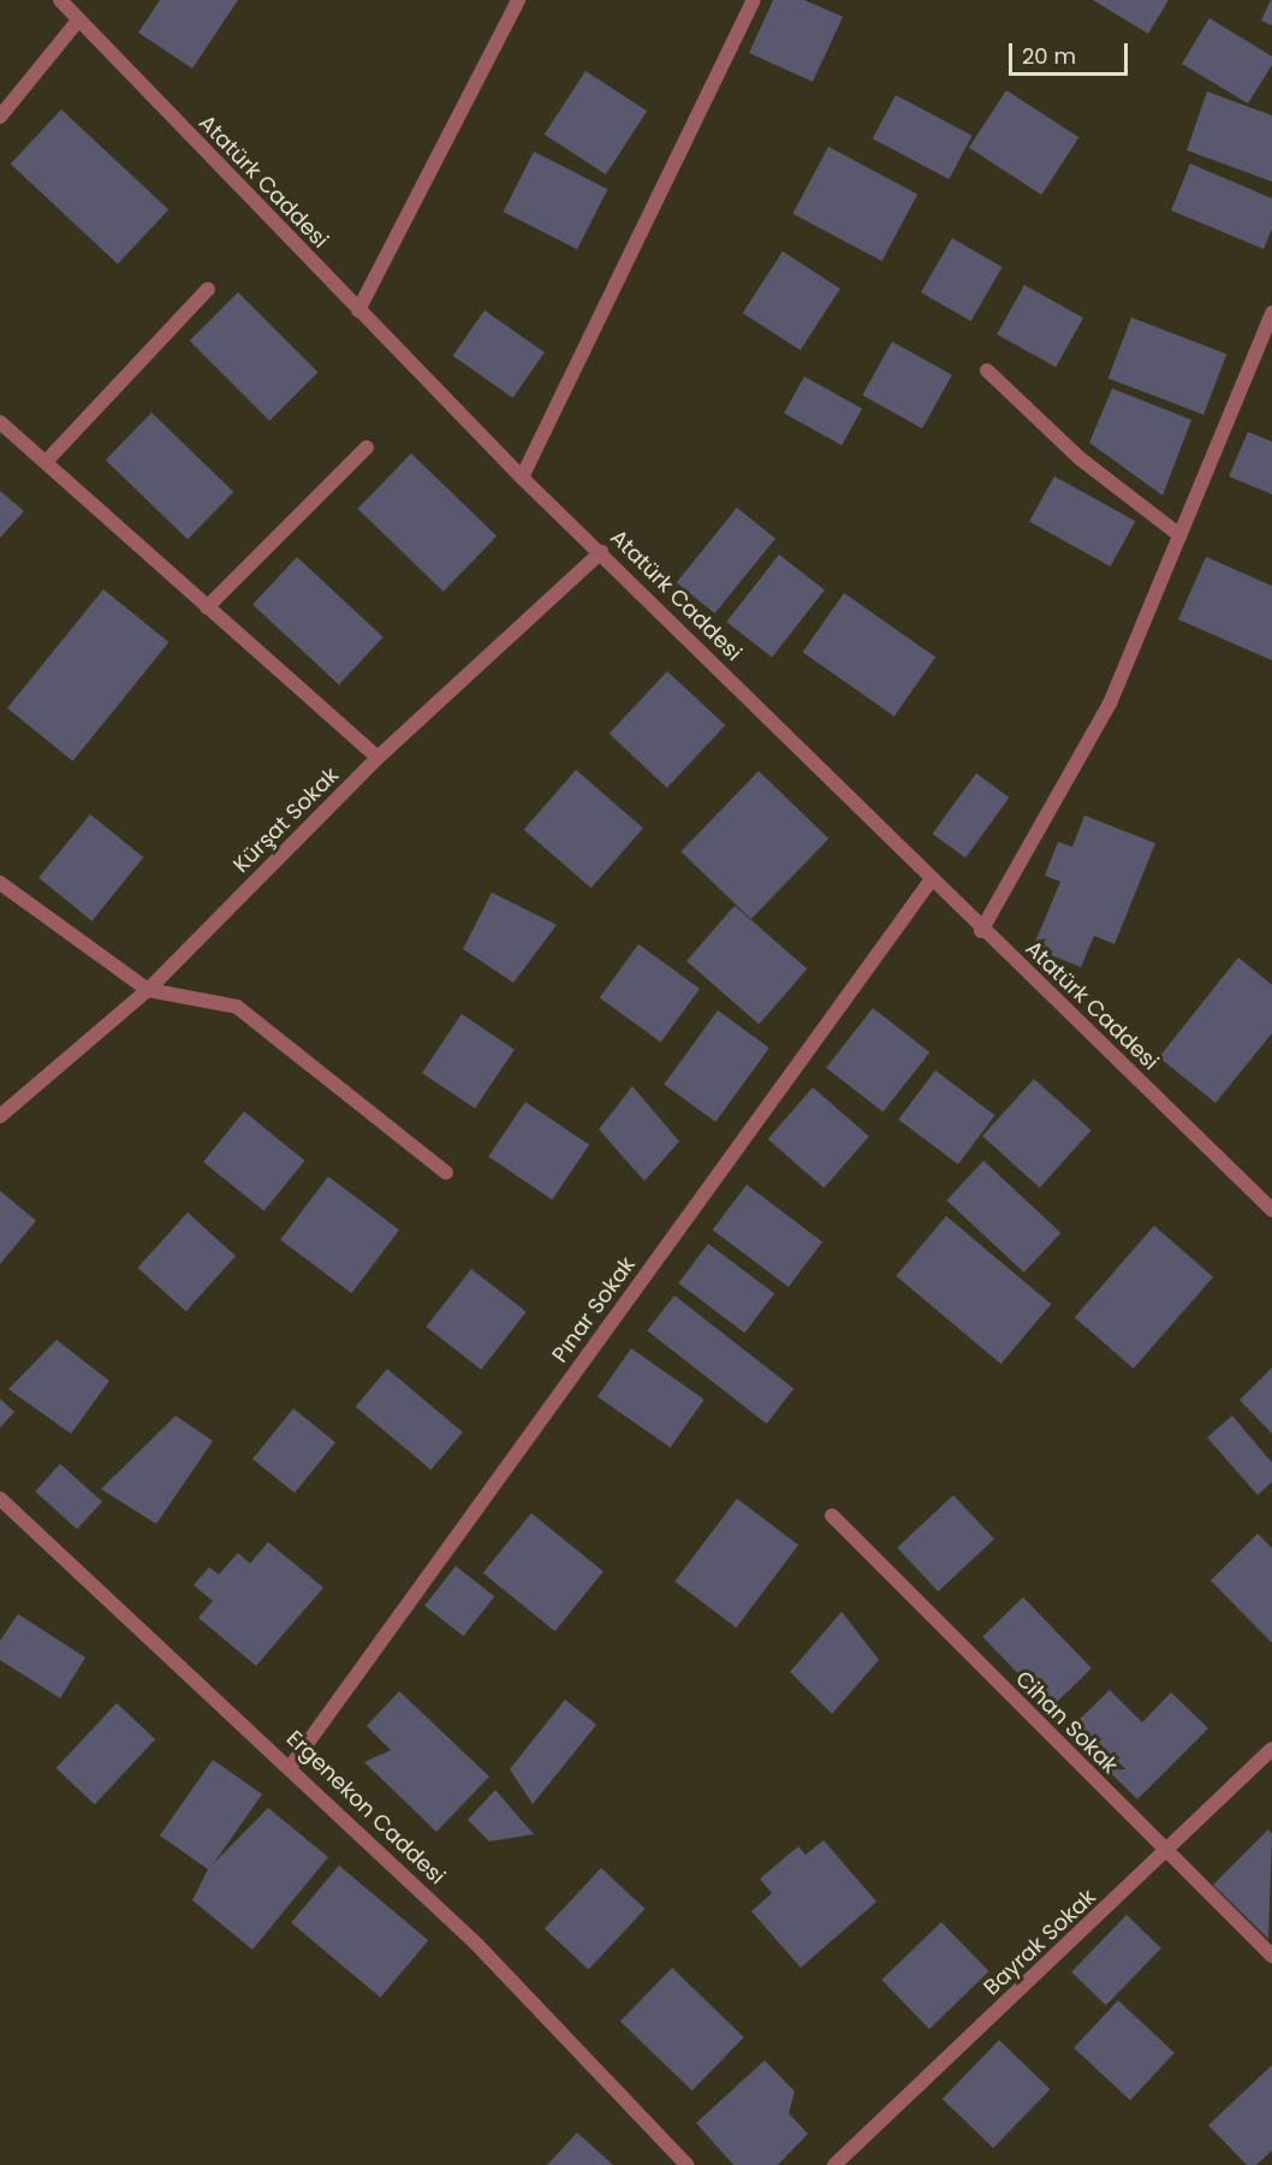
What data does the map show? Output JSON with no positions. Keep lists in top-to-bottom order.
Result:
{
  "streets": {
    "street": [
      "Atatürk Caddesi",
      "Kürşat Sokak",
      "Pınar Sokak",
      "Cihan Sokak",
      "Ergenekon Caddesi",
      "Bayrak Sokak"
    ]
  },
  "crossings": [
    ["Atatürk Caddesi", "Kürşat Sokak"],
    ["Atatürk Caddesi", "Pınar Sokak"],
    ["Pınar Sokak", "Ergenekon Caddesi"],
    ["Cihan Sokak", "Bayrak Sokak"]
  ],
  "scale_bar": "20 m"
}
